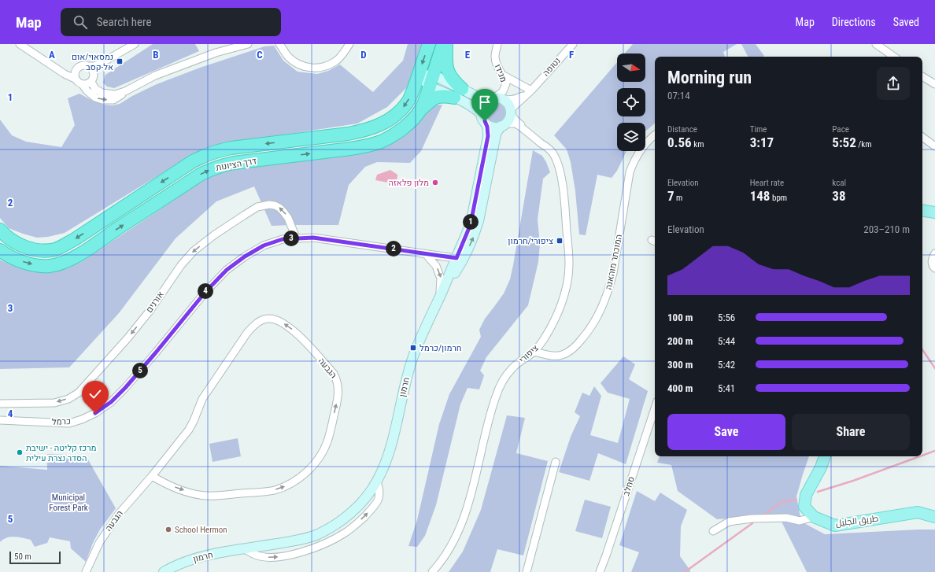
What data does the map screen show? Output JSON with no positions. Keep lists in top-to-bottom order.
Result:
{
  "streets": {
    "highway": ["דרך הציונות"],
    "main road": ["طريق الجليل"],
    "street": [
      "נטופה",
      "מגידו",
      "המוכתר מוהאנה",
      "אורנים",
      "ציפורי",
      "הגבעה",
      "חרמון",
      "כרמל",
      "סחלב"
    ]
  },
  "crossings": [
    ["נטופה", "מגידו"],
    ["נטופה", "ציפורי"],
    ["נטופה", "חרמון"],
    ["מגידו", "ציפורי"],
    ["מגידו", "חרמון"],
    ["המוכתר מוהאנה", "ציפורי"],
    ["אורנים", "כרמל"],
    ["ציפורי", "חרמון"],
    ["חרמון", "כרמל"]
  ],
  "one_way": ["אורנים"],
  "parks": ["Municipal Forest Park"],
  "places": {
    "transit": ["נמסאוי/אום אל-קסב", "ציפורי/חרמון", "חרמון/כרמל"],
    "other": ["מלון פלאזה", "מרכז קליטה - ישיבת הסדר נצרת עילית", "School Hermon"]
  },
  "scale_bar": "50 m",
  "north": "right",
  "page": {
    "header": "Map",
    "search": "Search here",
    "nav": ["Map", "Directions", "Saved"],
    "heading": ["Morning run", "07:14"],
    "stats": [
      ["Distance", "0.56 km"],
      ["Time", "3:17"],
      ["Pace", "5:52 /km"],
      ["Elevation", "7 m"],
      ["Heart rate", "148 bpm"],
      ["kcal", "38"]
    ],
    "pins": [
      "1",
      "3",
      "2",
      "4",
      "5"
    ],
    "chart": ["Elevation", "203–210 m"],
    "list": [
      {
        "name": "100 m",
        "note": "5:56"
      },
      {
        "name": "200 m",
        "note": "5:44"
      },
      {
        "name": "300 m",
        "note": "5:42"
      },
      {
        "name": "400 m",
        "note": "5:41"
      }
    ],
    "buttons": ["Save", "Share"],
    "scale": "50 m"
  },
  "grid": {
    "columns": [
      "A",
      "B",
      "C",
      "D",
      "E",
      "F"
    ],
    "rows": [
      "1",
      "2",
      "3",
      "4",
      "5"
    ]
  }
}
